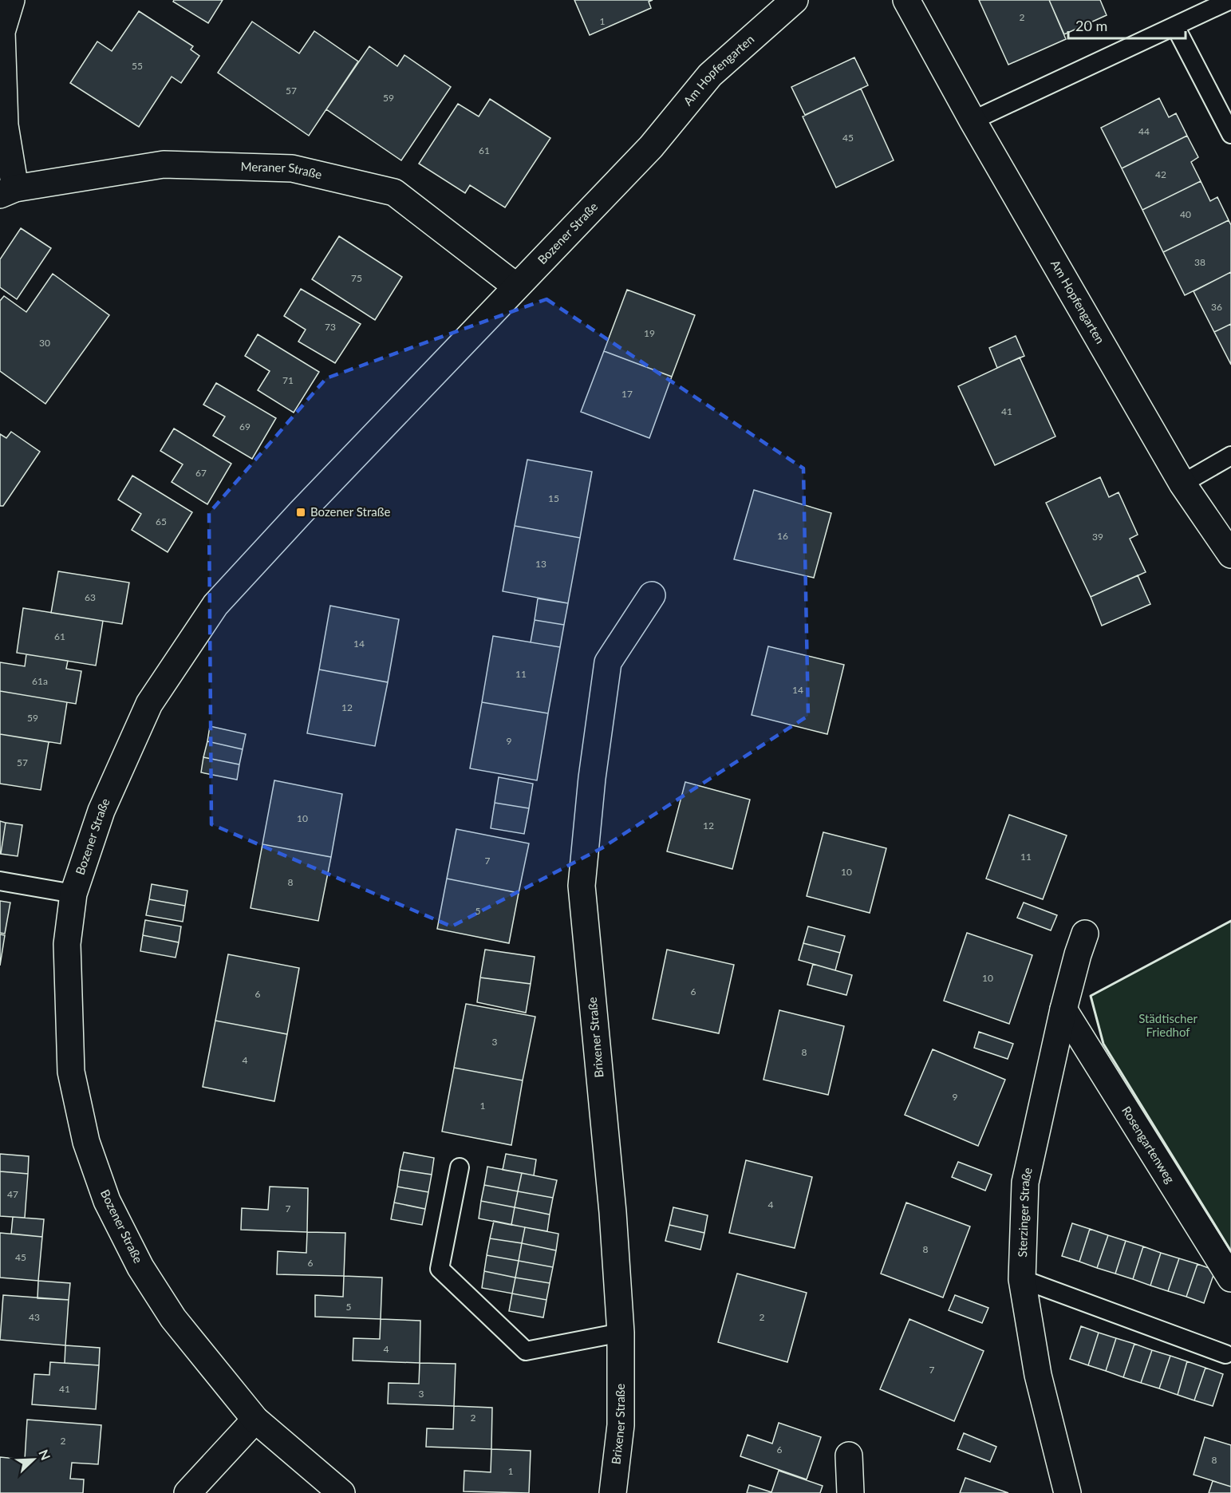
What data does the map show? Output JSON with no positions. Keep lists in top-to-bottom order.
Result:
{
  "streets": {
    "street": [
      "Am Hopfengarten",
      "Meraner Straße",
      "Bozener Straße",
      "Brixener Straße",
      "Rosengartenweg",
      "Sterzinger Straße"
    ]
  },
  "crossings": [
    ["Am Hopfengarten", "Bozener Straße"],
    ["Meraner Straße", "Bozener Straße"],
    ["Rosengartenweg", "Sterzinger Straße"]
  ],
  "parks": ["Städtischer Friedhof"],
  "places": {
    "transit": ["Bozener Straße"]
  },
  "house_numbers": [
    "2",
    "1",
    "55",
    "57",
    "59",
    "44",
    "45",
    "61",
    "42",
    "40",
    "38",
    "75",
    "36",
    "73",
    "19",
    "30",
    "71",
    "17",
    "41",
    "69",
    "67",
    "15",
    "65",
    "16",
    "39",
    "13",
    "63",
    "61",
    "14",
    "11",
    "61a",
    "14",
    "12",
    "59",
    "9",
    "57",
    "10",
    "12",
    "11",
    "7",
    "10",
    "8",
    "5",
    "10",
    "6",
    "6",
    "3",
    "8",
    "4",
    "9",
    "1",
    "47",
    "4",
    "7",
    "8",
    "45",
    "6",
    "5",
    "43",
    "2",
    "4",
    "7",
    "41",
    "3",
    "2",
    "2",
    "6",
    "8",
    "1"
  ],
  "scale_bar": "20 m",
  "north": "top right"
}
